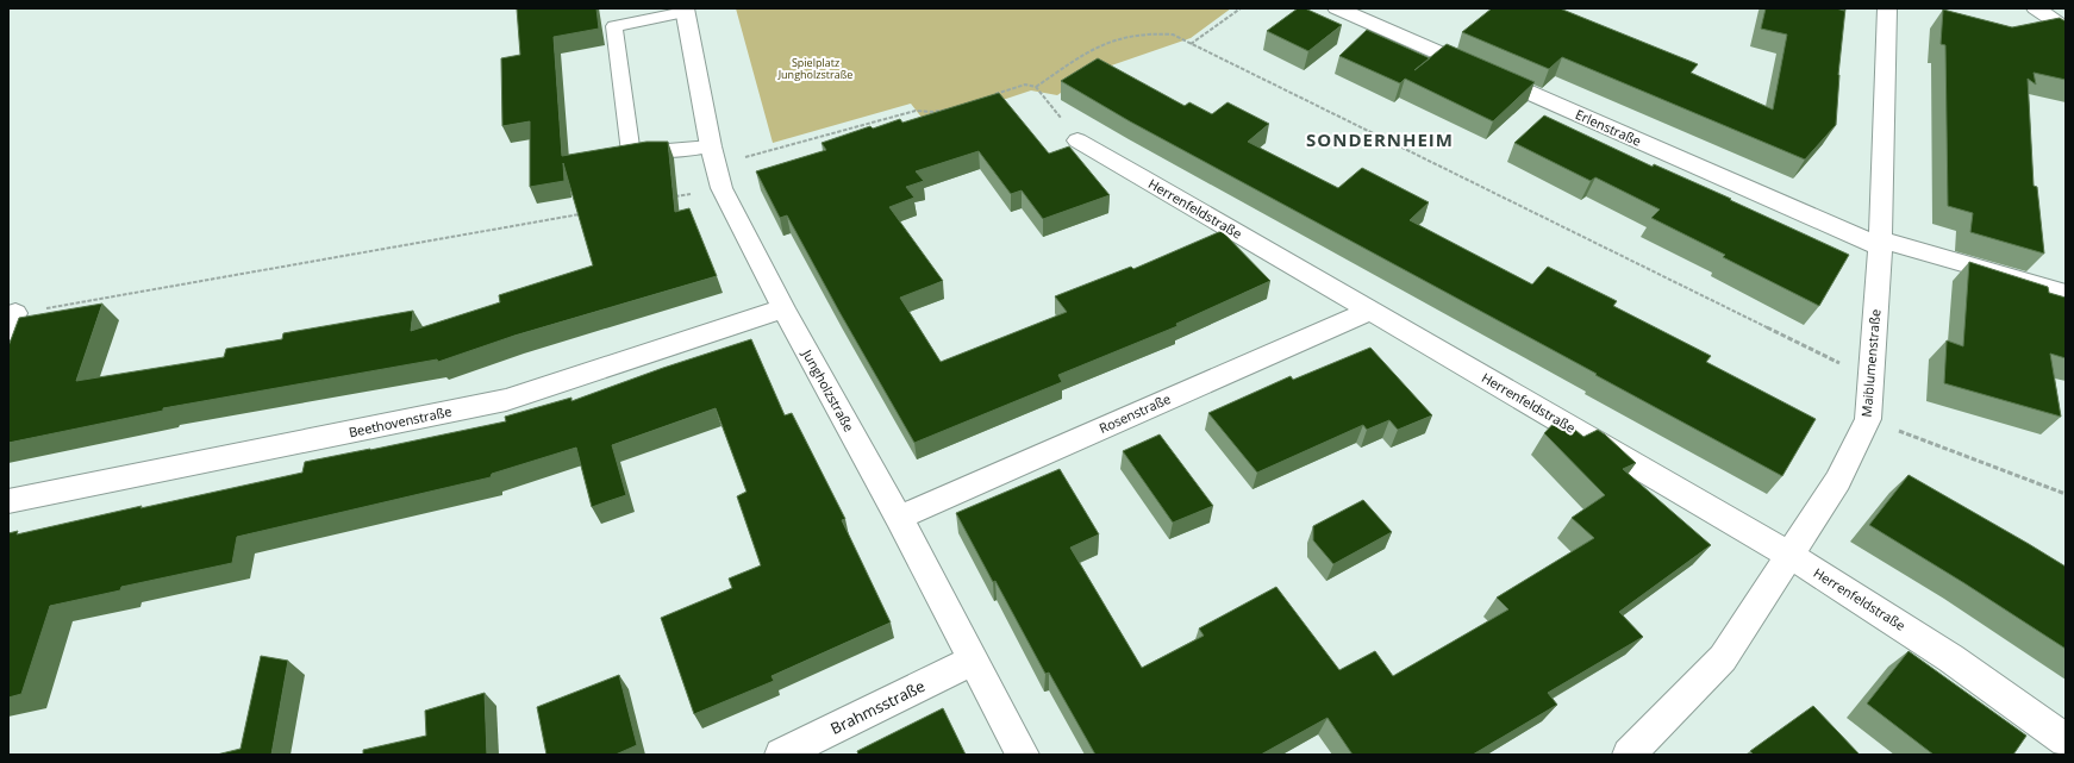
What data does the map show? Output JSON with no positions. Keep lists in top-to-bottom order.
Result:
{
  "streets": {
    "street": [
      "Erlenstraße",
      "Herrenfeldstraße",
      "Maiblumenstraße",
      "Jungholzstraße",
      "Rosenstraße",
      "Beethovenstraße",
      "Brahmsstraße"
    ]
  },
  "crossings": [
    ["Erlenstraße", "Maiblumenstraße"],
    ["Herrenfeldstraße", "Maiblumenstraße"],
    ["Herrenfeldstraße", "Rosenstraße"],
    ["Jungholzstraße", "Rosenstraße"],
    ["Jungholzstraße", "Beethovenstraße"],
    ["Jungholzstraße", "Brahmsstraße"]
  ],
  "districts": ["SONDERNHEIM"],
  "parks": ["Spielplatz Jungholzstraße"]
}
